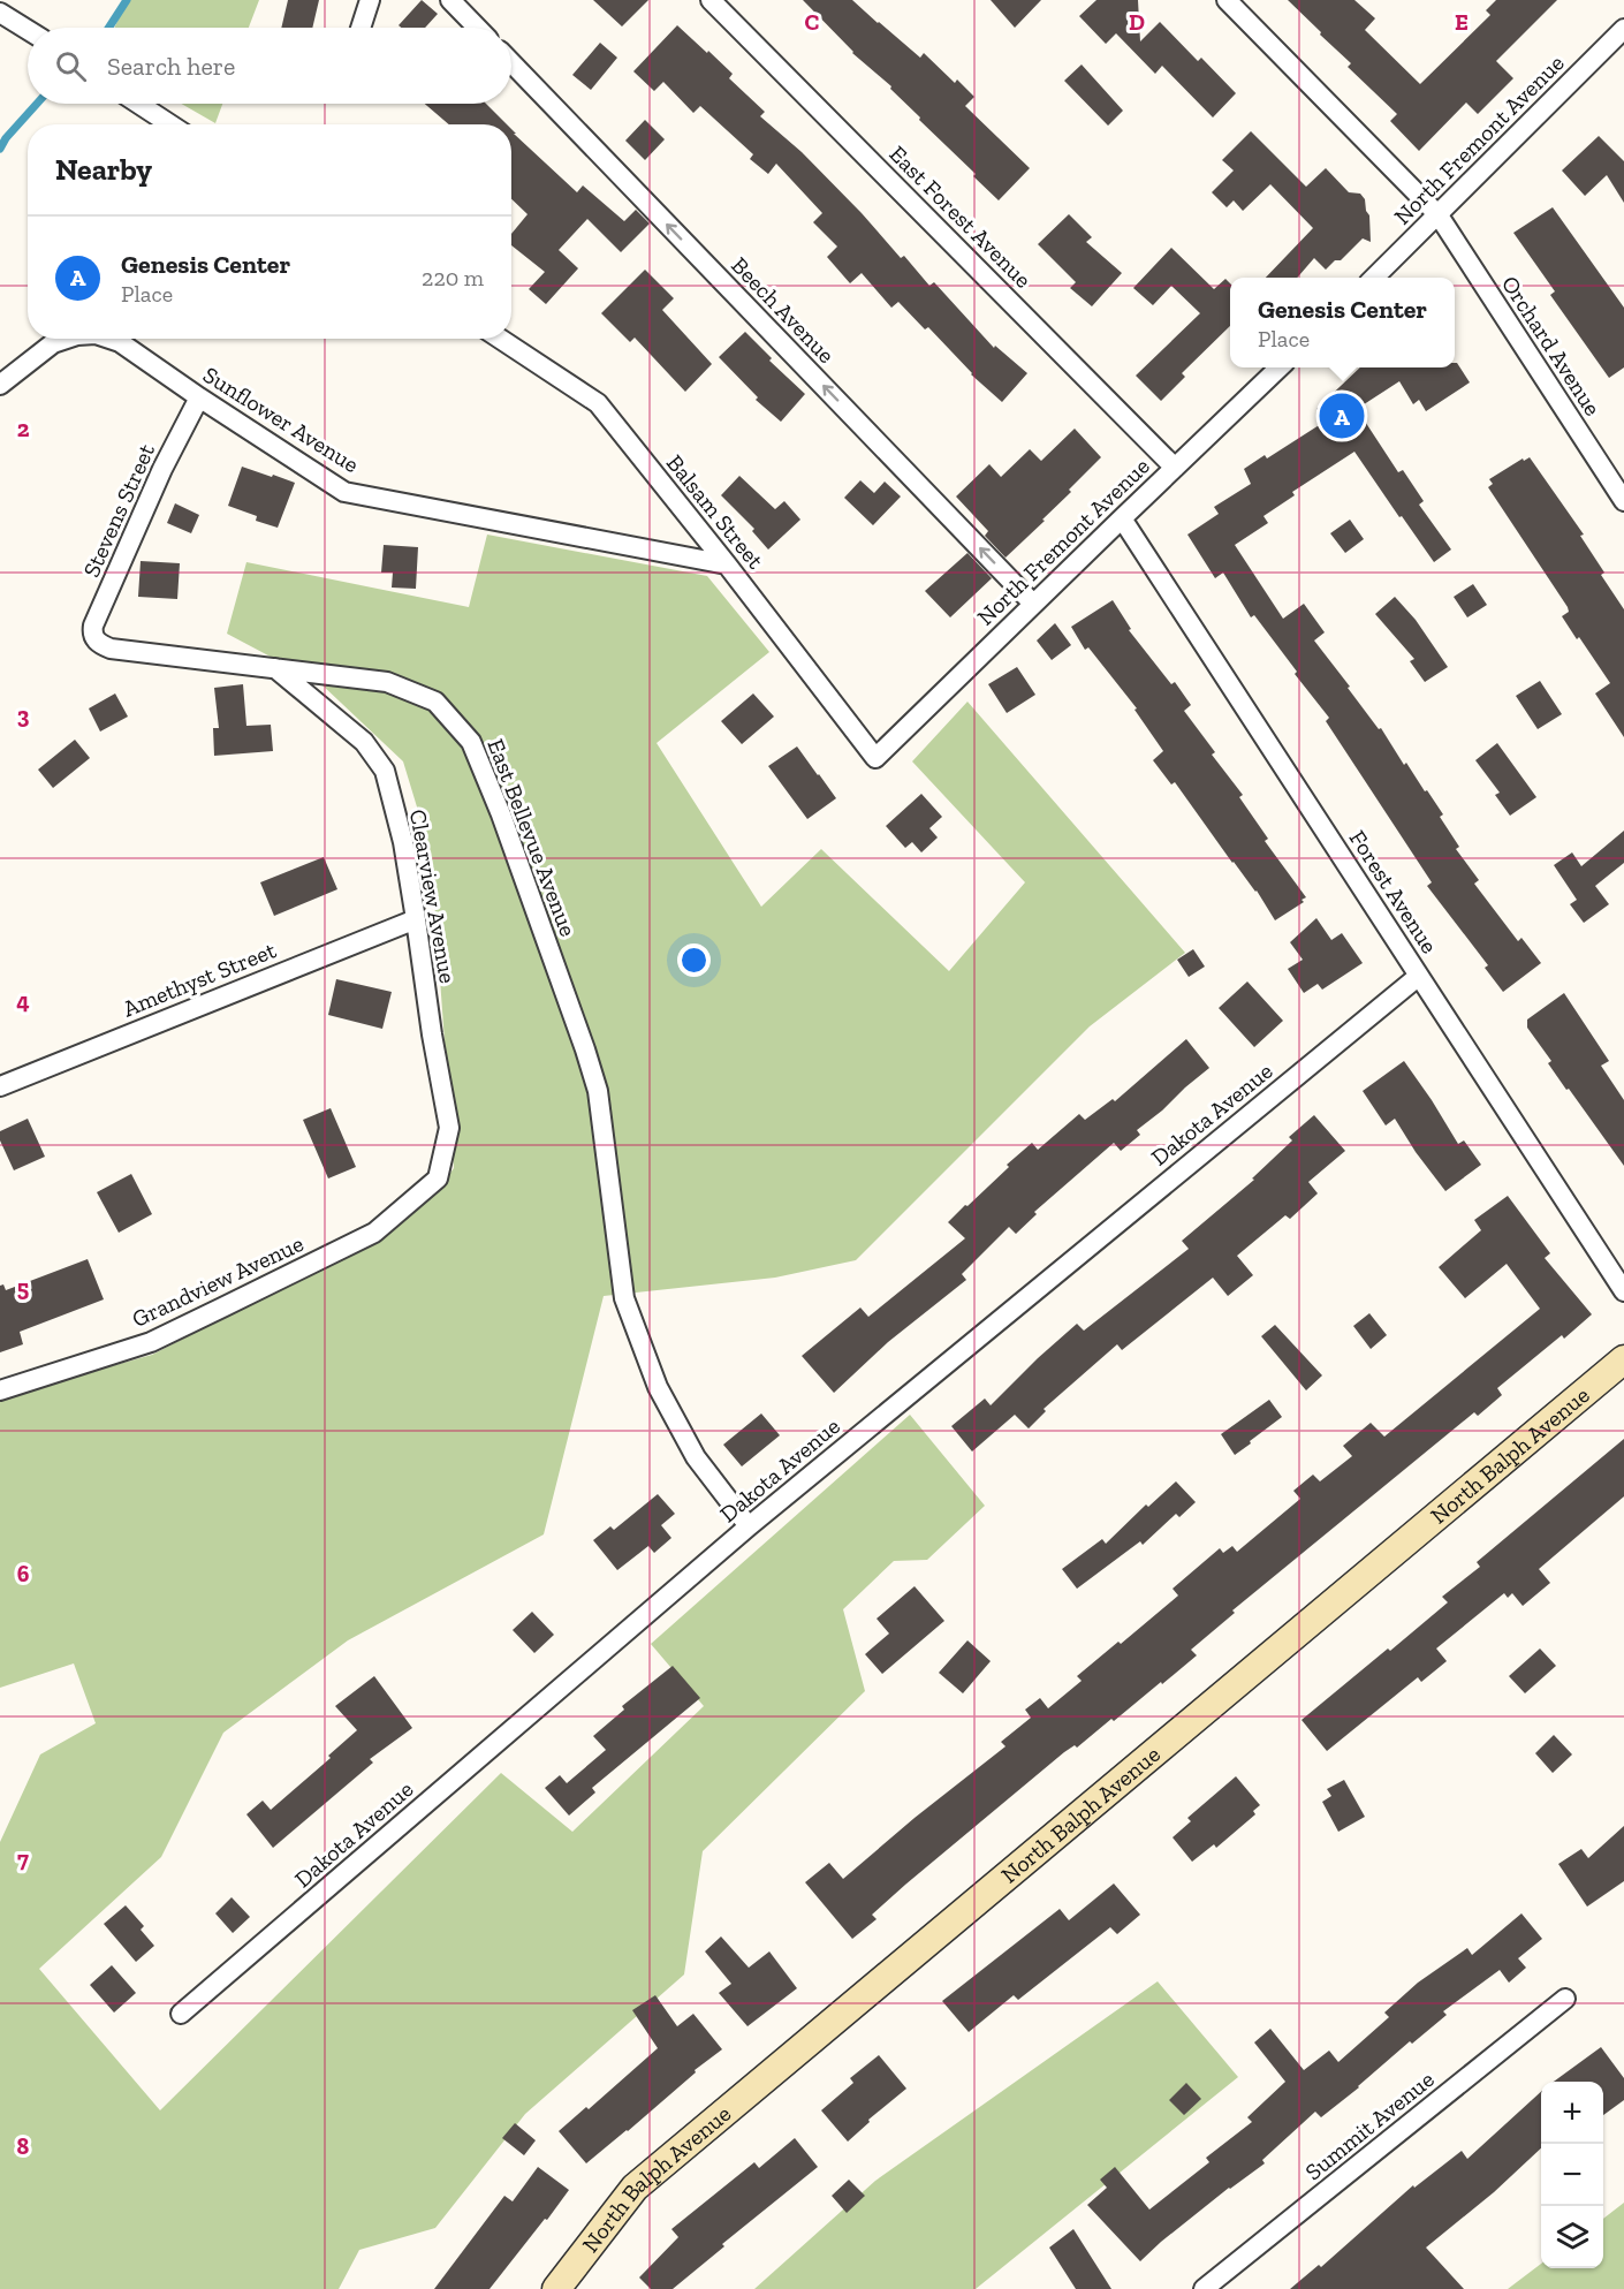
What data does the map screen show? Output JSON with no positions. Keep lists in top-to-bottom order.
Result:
{
  "streets": {
    "street": [
      "North Fremont Avenue",
      "East Forest Avenue",
      "Beech Avenue",
      "Orchard Avenue",
      "Sunflower Avenue",
      "Stevens Street",
      "Balsam Street",
      "East Bellevue Avenue",
      "Forest Avenue",
      "Clearview Avenue",
      "Amethyst Street",
      "Dakota Avenue",
      "Grandview Avenue",
      "North Balph Avenue",
      "Summit Avenue"
    ]
  },
  "crossings": [
    ["North Fremont Avenue", "East Forest Avenue"],
    ["North Fremont Avenue", "Beech Avenue"],
    ["North Fremont Avenue", "Orchard Avenue"],
    ["North Fremont Avenue", "Balsam Street"],
    ["North Fremont Avenue", "Forest Avenue"],
    ["Sunflower Avenue", "Stevens Street"],
    ["Sunflower Avenue", "Balsam Street"],
    ["Stevens Street", "East Bellevue Avenue"],
    ["East Bellevue Avenue", "Clearview Avenue"],
    ["East Bellevue Avenue", "Dakota Avenue"],
    ["Forest Avenue", "Dakota Avenue"],
    ["Clearview Avenue", "Amethyst Street"],
    ["Clearview Avenue", "Grandview Avenue"]
  ],
  "one_way": ["Beech Avenue"],
  "page": {
    "search": "Search here",
    "heading": "Nearby",
    "list": [
      {
        "mark": "A",
        "name": "Genesis Center",
        "note": "Place",
        "value": "220 m"
      }
    ],
    "popup": ["Genesis Center", "Place"],
    "pins": "A",
    "map_buttons": ["+", "−"]
  },
  "grid": {
    "columns": ["C", "D", "E"],
    "rows": [
      "2",
      "3",
      "4",
      "5",
      "6",
      "7",
      "8"
    ]
  }
}
